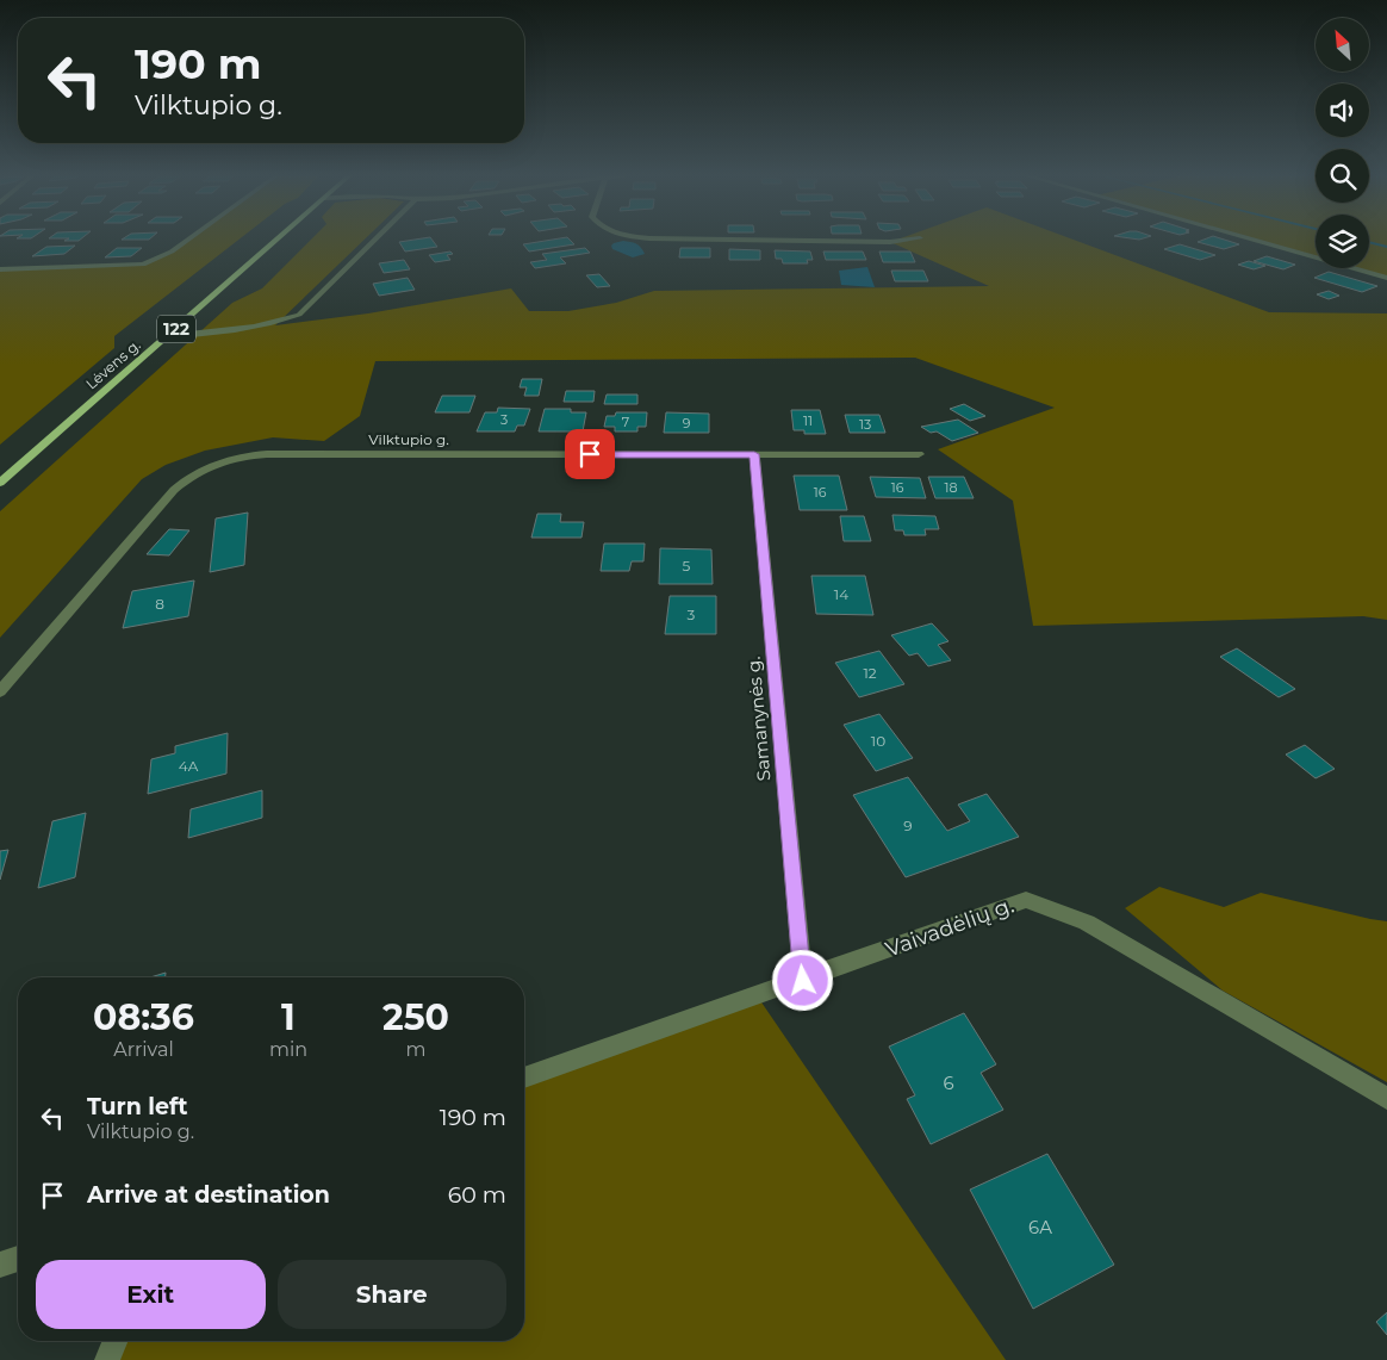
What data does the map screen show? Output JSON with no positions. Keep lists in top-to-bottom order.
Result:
{
  "streets": {
    "main road": ["122", "Lėvens g."],
    "street": ["Vilktupio g.", "Samanynės g.", "Vaivadėlių g."]
  },
  "crossings": [
    ["Vilktupio g.", "Samanynės g."],
    ["Samanynės g.", "Vaivadėlių g."]
  ],
  "house_numbers": [
    "3",
    "11",
    "7",
    "9",
    "13",
    "16",
    "18",
    "16",
    "5",
    "14",
    "8",
    "3",
    "12",
    "10",
    "4A",
    "9",
    "6",
    "6A"
  ],
  "north": "top left",
  "page": {
    "turn": ["190 m", "Vilktupio g."],
    "eta": [
      "08:36",
      "Arrival",
      "1",
      "min",
      "250",
      "m"
    ],
    "list": [
      {
        "name": "Turn left",
        "note": "Vilktupio g.",
        "value": "190 m"
      },
      {
        "name": "Arrive at destination",
        "value": "60 m"
      }
    ],
    "buttons": ["Exit", "Share"]
  }
}
